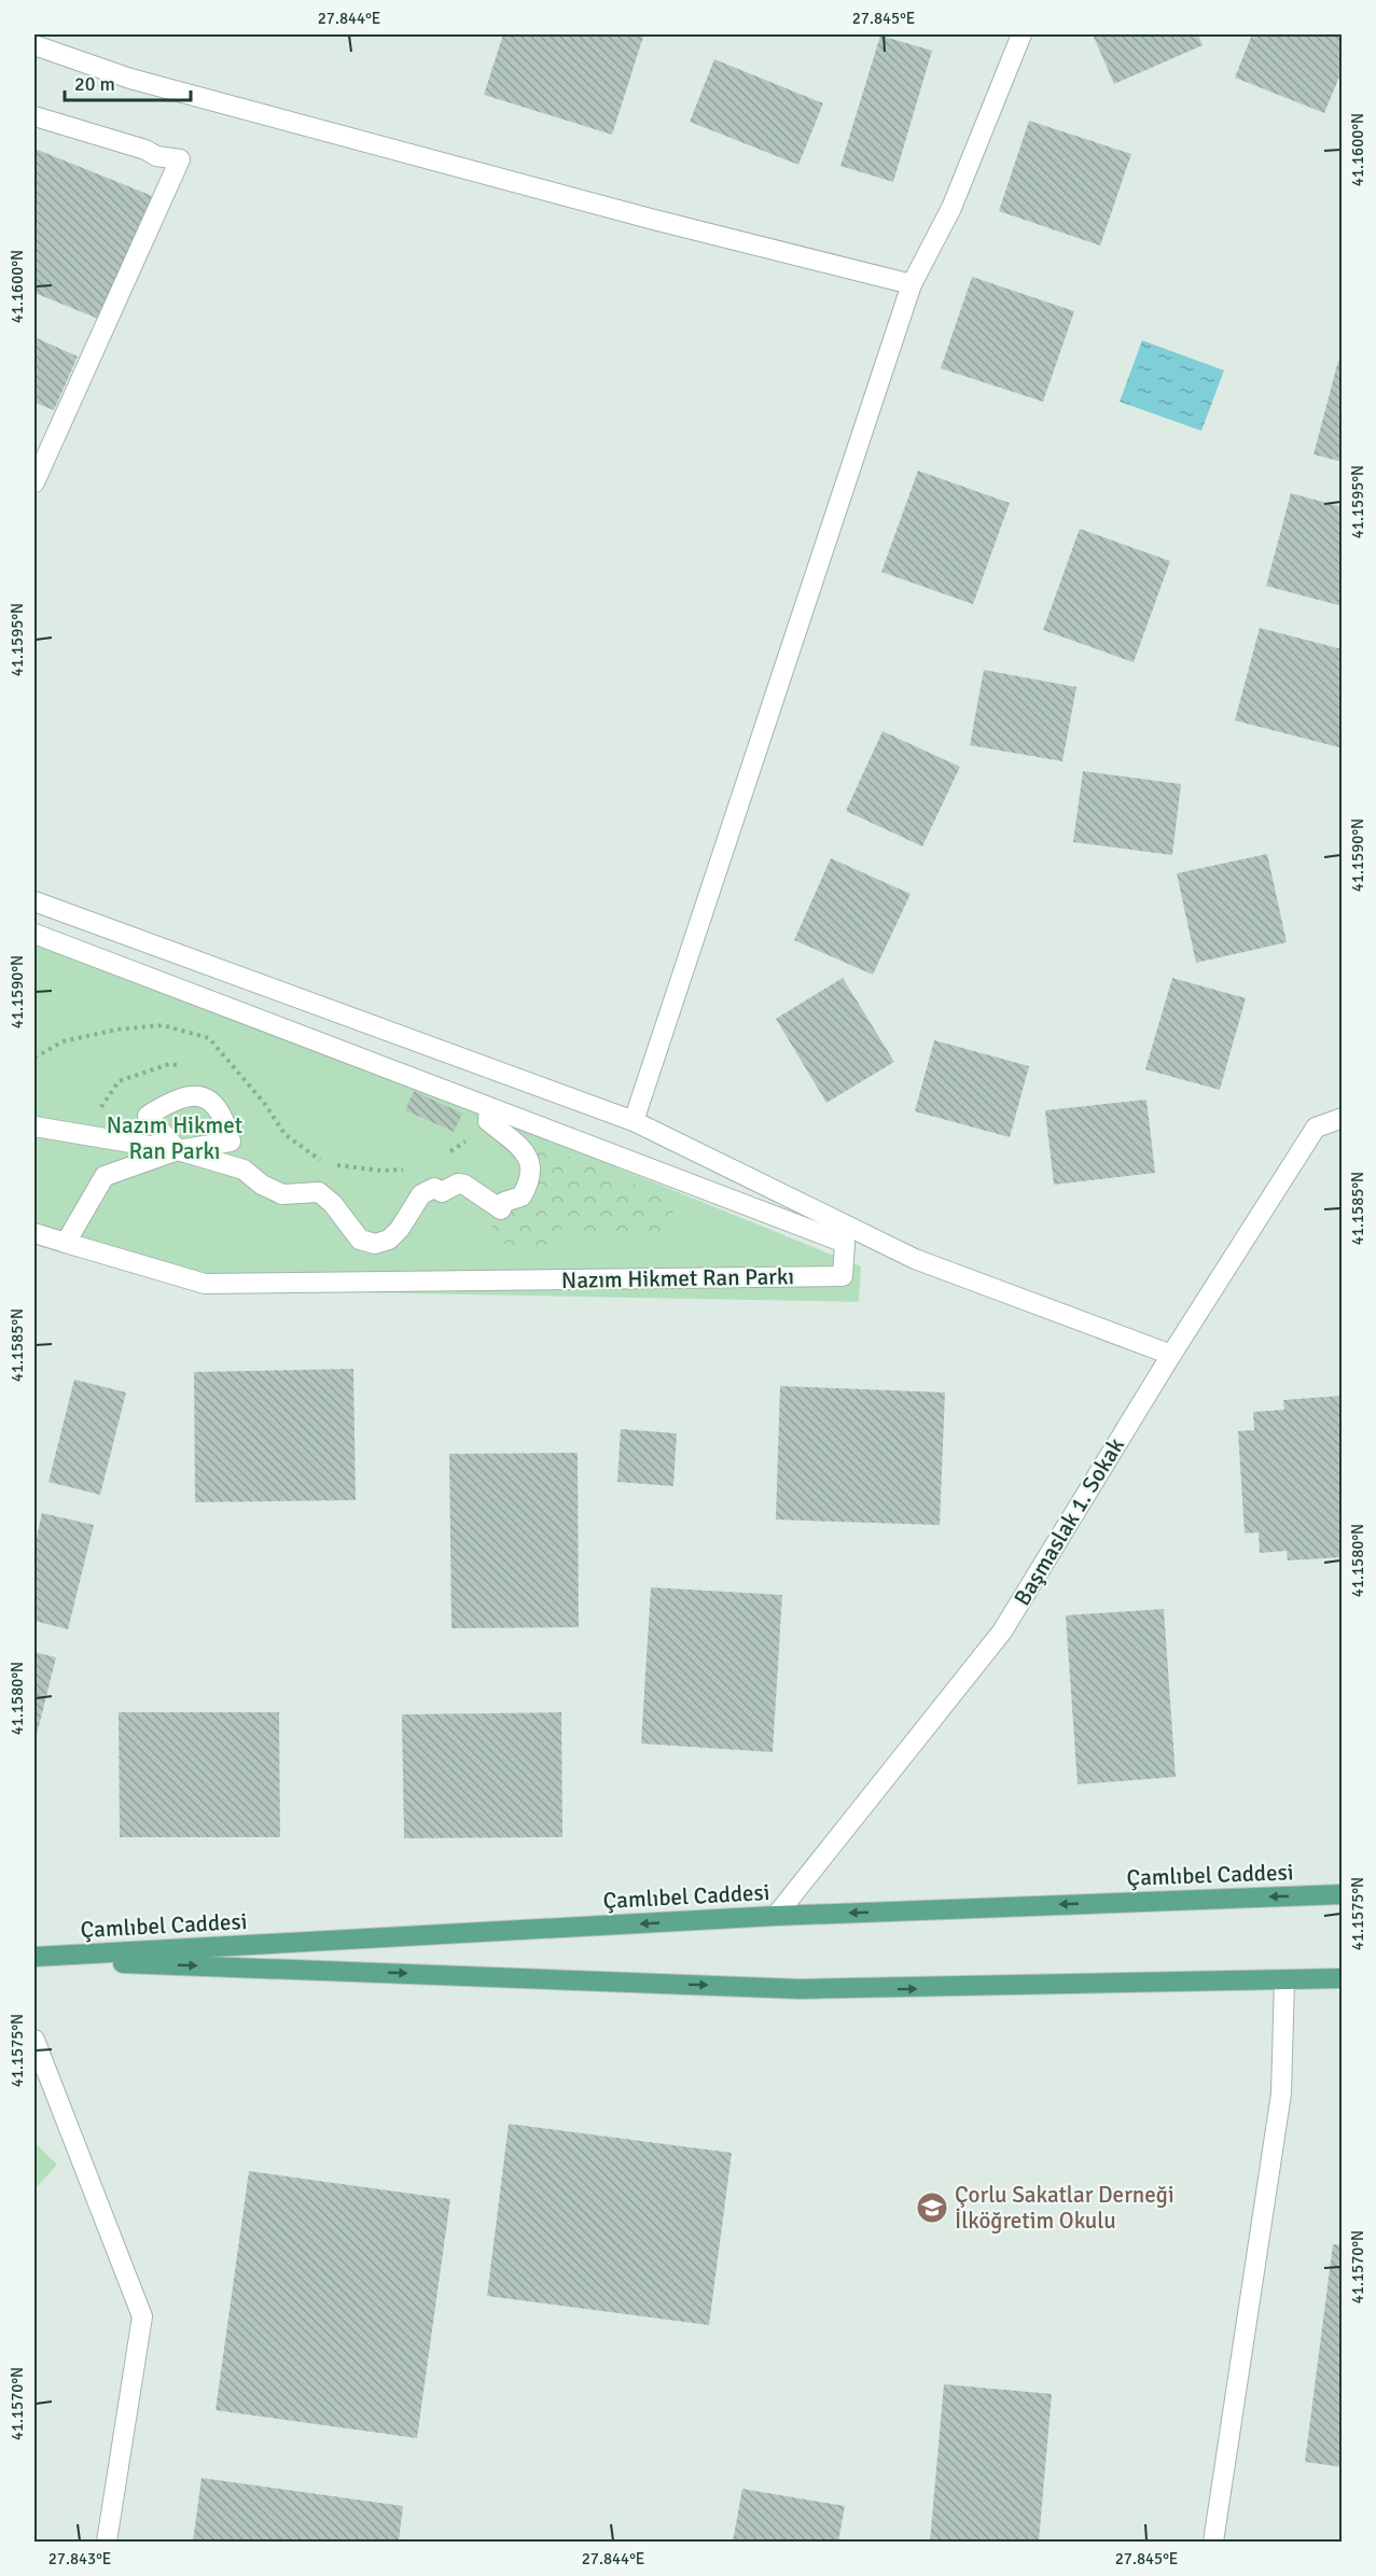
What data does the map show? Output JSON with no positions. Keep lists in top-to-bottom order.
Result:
{
  "streets": {
    "main road": ["Çamlıbel Caddesi"],
    "street": ["Nazım Hikmet Ran Parkı", "Başmaslak 1. Sokak"]
  },
  "crossings": [
    ["Başmaslak 1. Sokak", "Çamlıbel Caddesi"]
  ],
  "parks": ["Nazım Hikmet Ran Parkı"],
  "places": {
    "school or university": ["Çorlu Sakatlar Derneği İlköğretim Okulu"]
  },
  "scale_bar": "20 m",
  "coordinates": [
    "27.844°E",
    "27.845°E",
    "41.1600°N",
    "41.1595°N",
    "41.1590°N",
    "41.1585°N",
    "41.1580°N",
    "41.1575°N",
    "41.1570°N",
    "27.843°E"
  ]
}
